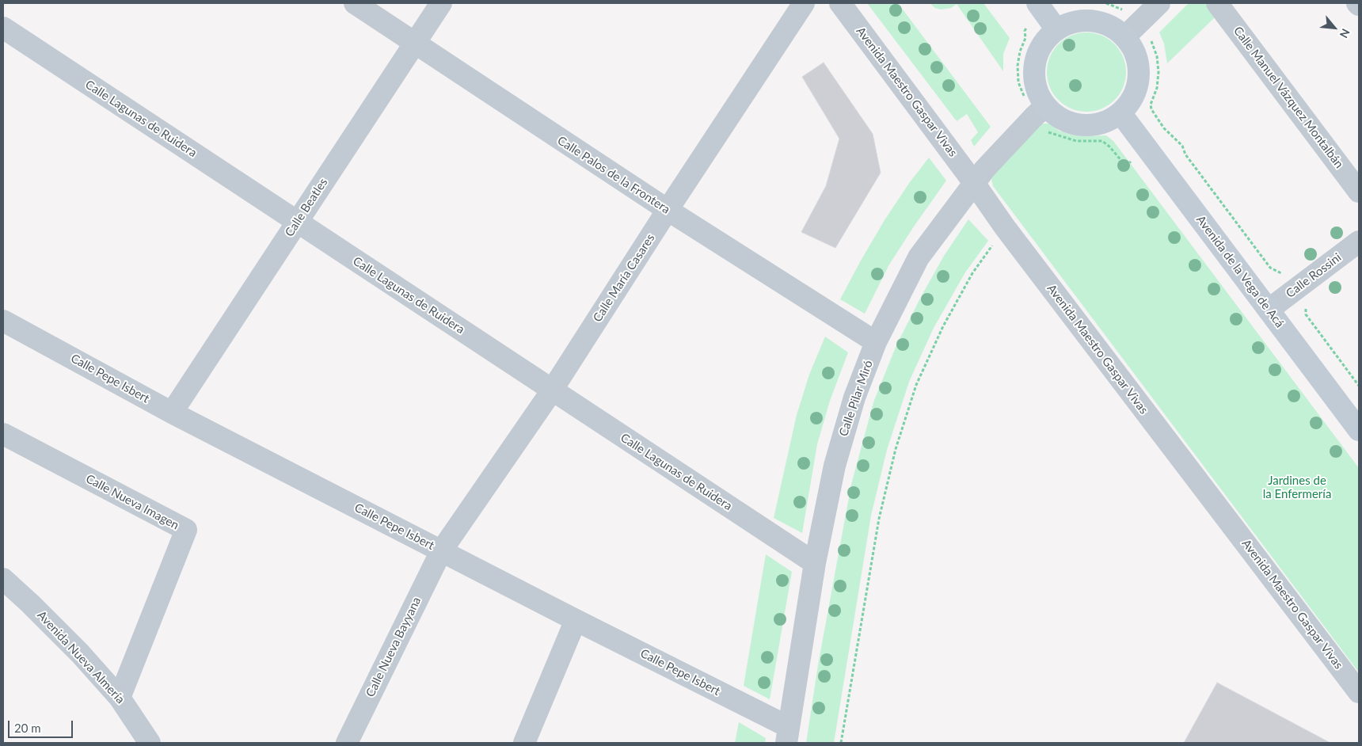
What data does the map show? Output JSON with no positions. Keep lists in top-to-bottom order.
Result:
{
  "streets": {
    "main road": ["Avenida de la Vega de Acá"],
    "street": [
      "Avenida Maestro Gaspar Vivas",
      "Calle Manuel Vázquez Montalbán",
      "Calle Lagunas de Ruidera",
      "Calle Palos de la Frontera",
      "Calle Beatles",
      "Calle Rossini",
      "Calle María Casares",
      "Calle Pepe Isbert",
      "Calle Pilar Miró",
      "Calle Nueva Imagen",
      "Calle Nueva Bayyana",
      "Avenida Nueva Almería"
    ]
  },
  "crossings": [
    ["Avenida Maestro Gaspar Vivas", "Calle Pilar Miró"],
    ["Calle Lagunas de Ruidera", "Calle Beatles"],
    ["Calle Lagunas de Ruidera", "Calle María Casares"],
    ["Calle Lagunas de Ruidera", "Calle Pilar Miró"],
    ["Calle Palos de la Frontera", "Calle Beatles"],
    ["Calle Palos de la Frontera", "Calle María Casares"],
    ["Calle Palos de la Frontera", "Calle Pilar Miró"],
    ["Calle Beatles", "Calle Pepe Isbert"],
    ["Avenida de la Vega de Acá", "Calle Rossini"],
    ["Avenida de la Vega de Acá", "Calle Pilar Miró"],
    ["Calle María Casares", "Calle Pepe Isbert"],
    ["Calle María Casares", "Calle Nueva Bayyana"],
    ["Calle Pepe Isbert", "Calle Pilar Miró"],
    ["Calle Pepe Isbert", "Calle Nueva Bayyana"],
    ["Calle Nueva Imagen", "Avenida Nueva Almería"]
  ],
  "parks": ["Jardines de la Enfermería"],
  "scale_bar": "20 m",
  "north": "bottom right"
}
